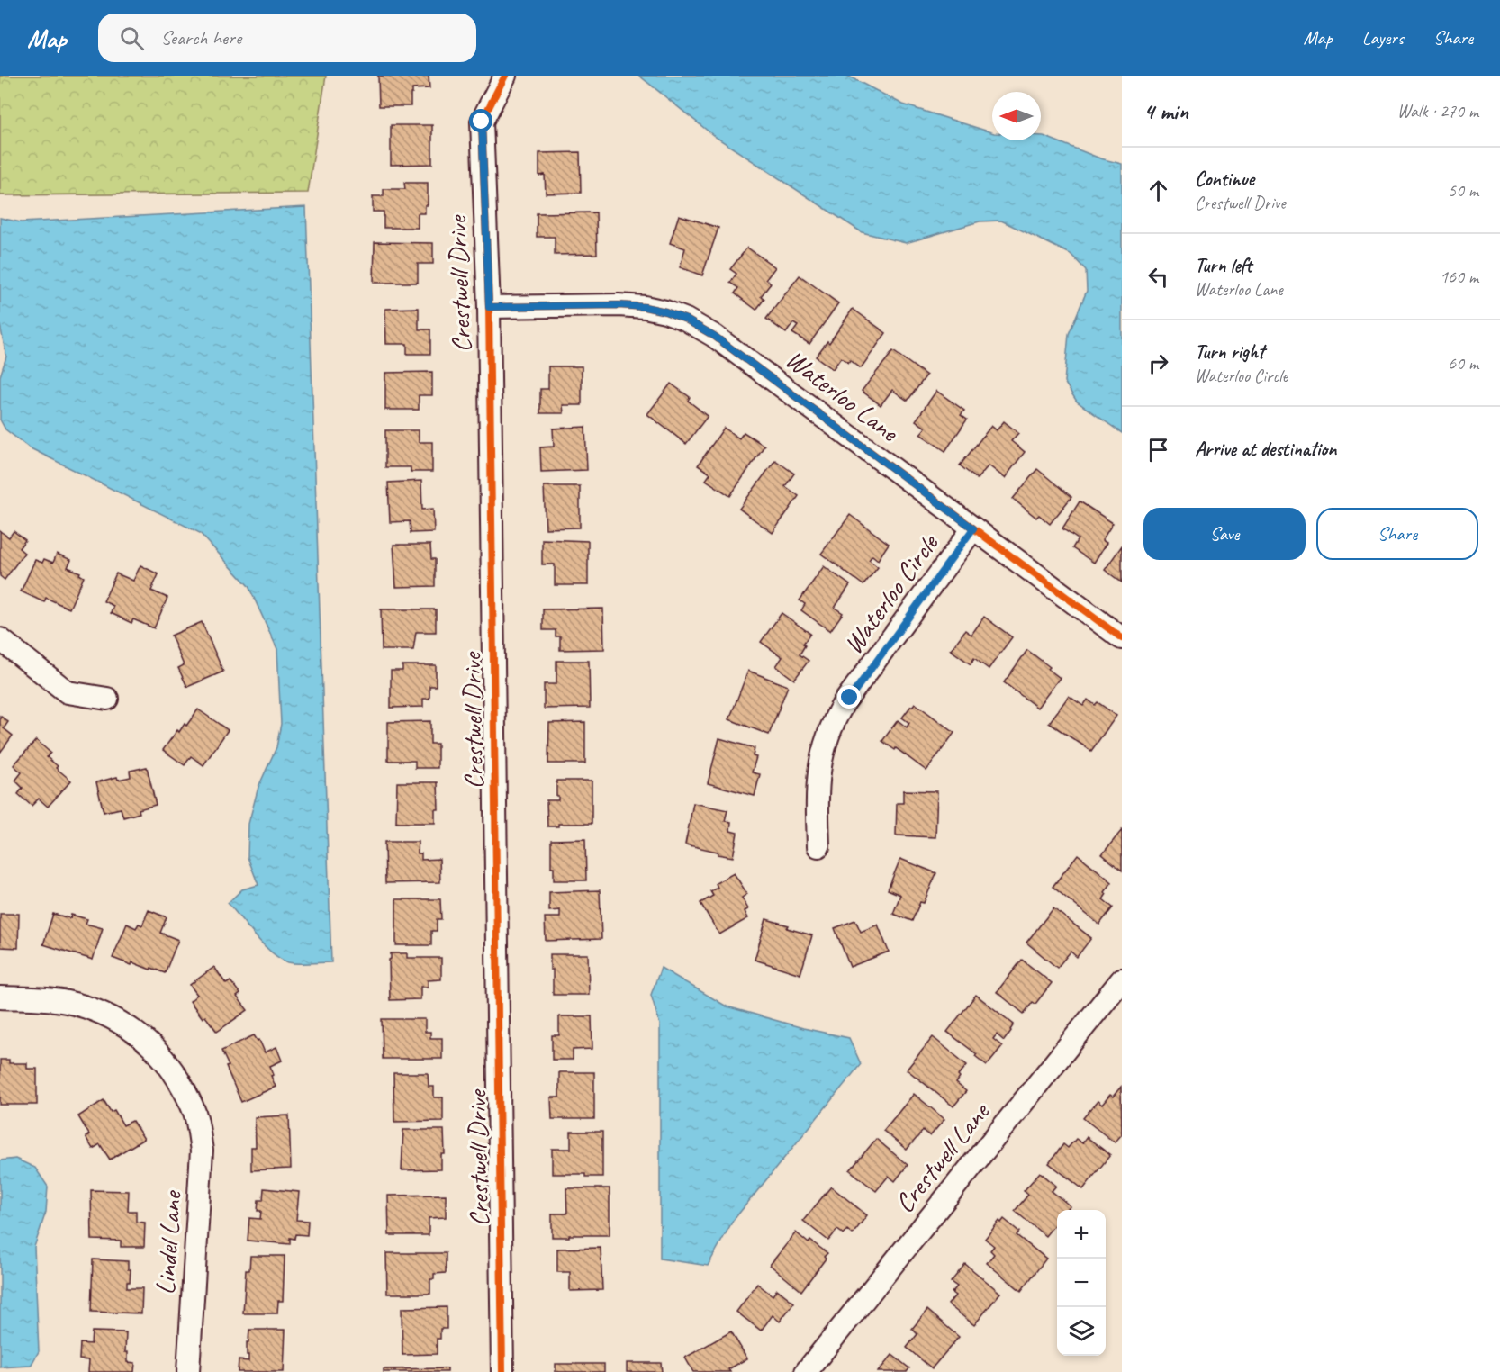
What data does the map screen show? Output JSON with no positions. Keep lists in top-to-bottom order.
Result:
{
  "streets": {
    "street": [
      "Crestwell Drive",
      "Waterloo Lane",
      "Waterloo Circle",
      "Crestwell Lane",
      "Lindel Lane"
    ]
  },
  "crossings": [
    ["Crestwell Drive", "Waterloo Lane"],
    ["Waterloo Lane", "Waterloo Circle"]
  ],
  "north": "left",
  "page": {
    "header": "Map",
    "search": "Search here",
    "nav": ["Map", "Layers", "Share"],
    "heading": ["4 min", "Walk · 270 m"],
    "list": [
      ["Continue", "Crestwell Drive", "50 m"],
      ["Turn left", "Waterloo Lane", "160 m"],
      ["Turn right", "Waterloo Circle", "60 m"],
      "Arrive at destination"
    ],
    "buttons": ["Save", "Share"],
    "map_buttons": ["+", "−"]
  }
}
